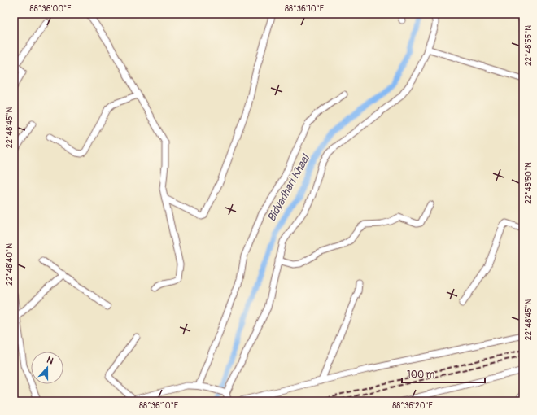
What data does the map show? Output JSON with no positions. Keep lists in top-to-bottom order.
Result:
{
  "water": ["Bidyadhari Khaal"],
  "scale_bar": "100 m",
  "north": "top",
  "coordinates": [
    "88°36'00\"E",
    "88°36'10\"E",
    "22°48'55\"N",
    "22°48'45\"N",
    "22°48'50\"N",
    "22°48'40\"N",
    "88°36'20\"E"
  ]
}
